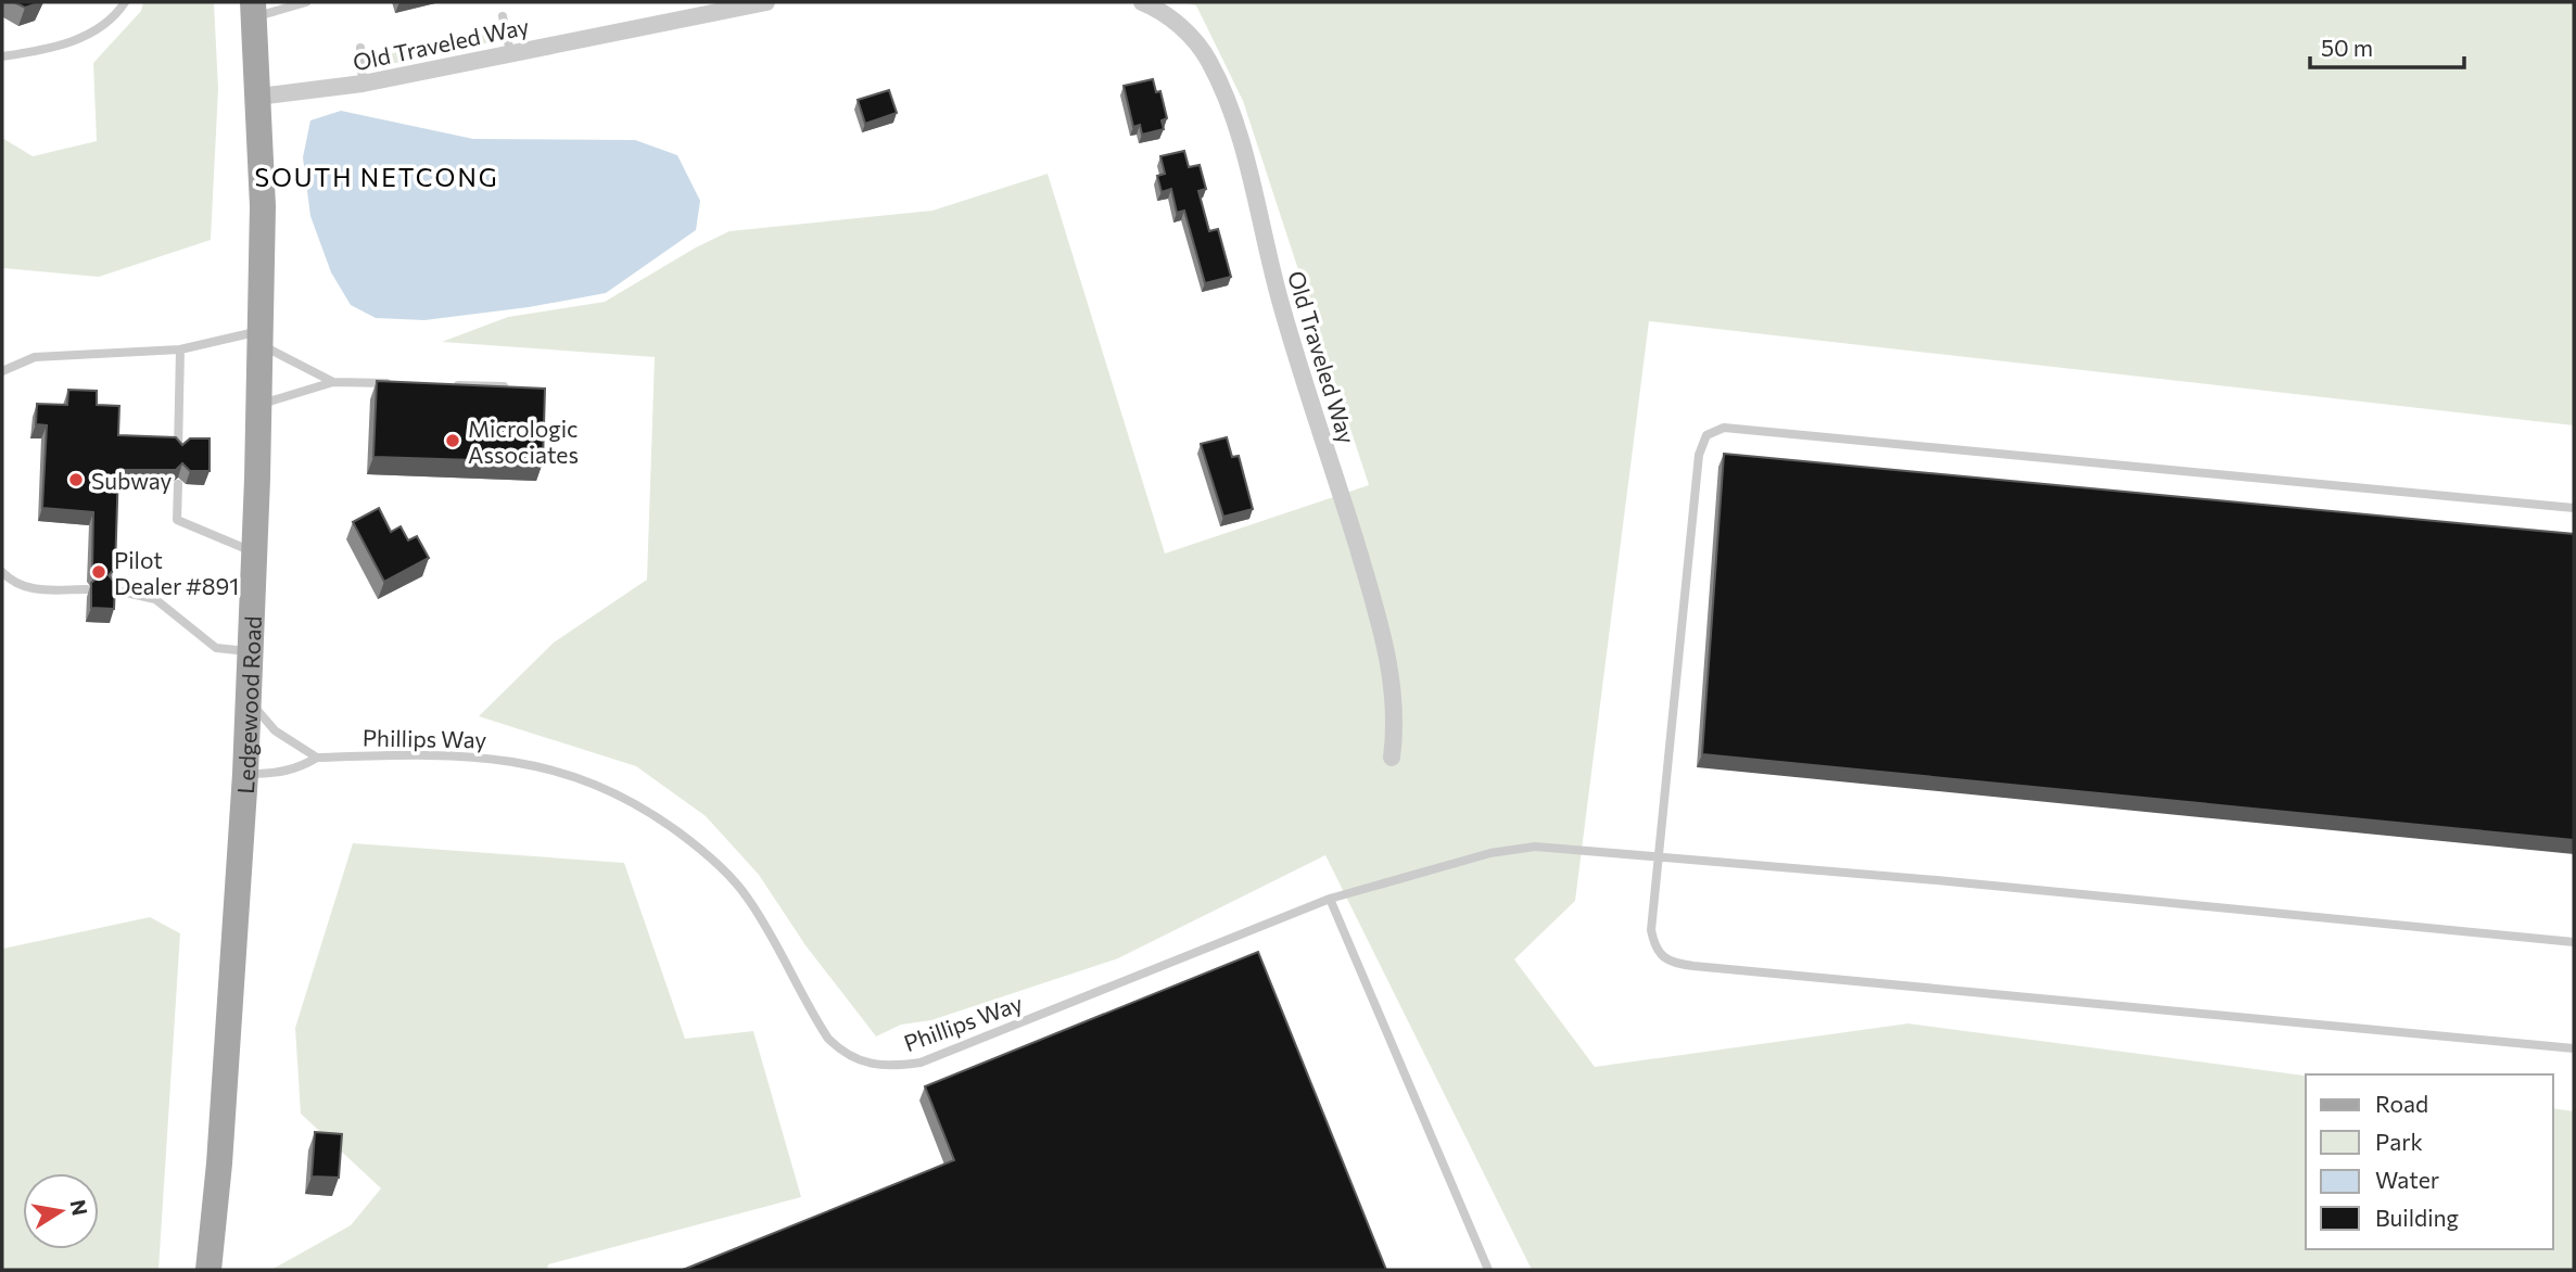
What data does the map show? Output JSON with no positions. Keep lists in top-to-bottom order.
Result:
{
  "streets": {
    "main road": ["Ledgewood Road"],
    "street": ["Old Traveled Way"],
    "lane": ["Phillips Way"]
  },
  "crossings": [
    ["Old Traveled Way", "Ledgewood Road"],
    ["Ledgewood Road", "Phillips Way"]
  ],
  "districts": ["SOUTH NETCONG"],
  "places": ["Micrologic Associates", "Subway", "Pilot Dealer #891"],
  "legend": [
    "Road",
    "Park",
    "Water",
    "Building"
  ],
  "scale_bar": "50 m",
  "north": "right"
}
